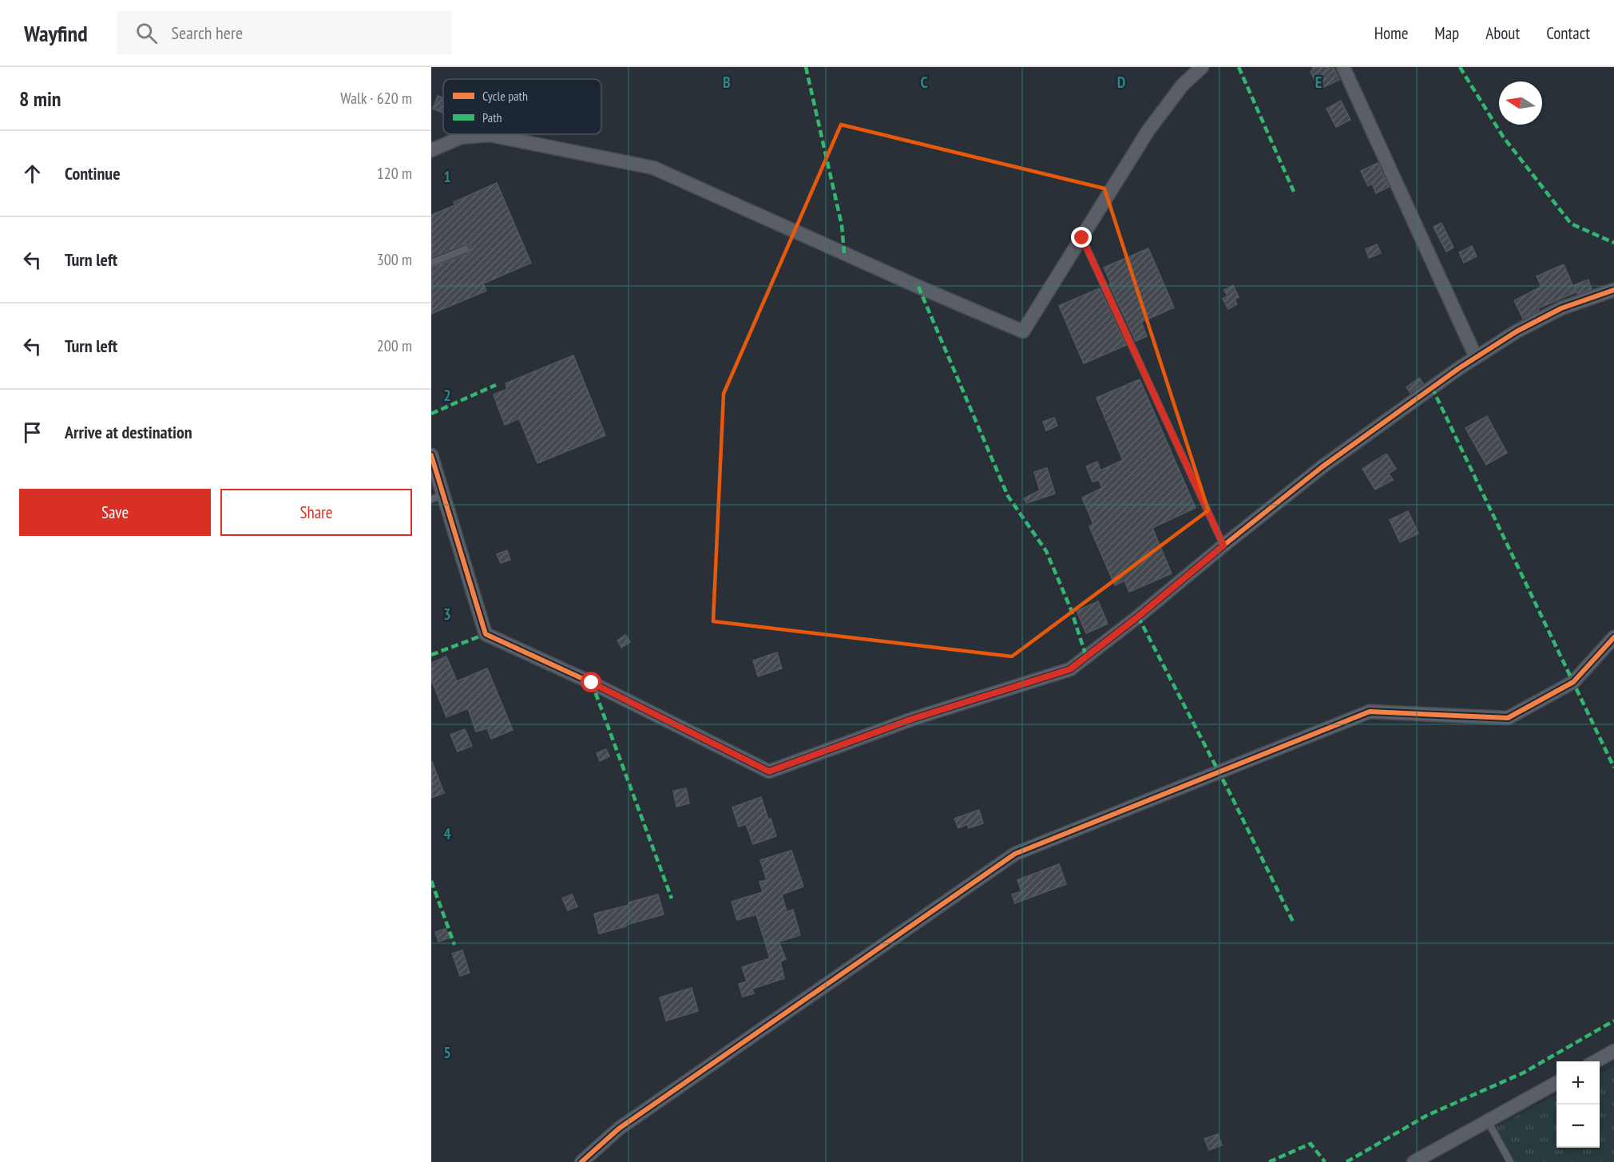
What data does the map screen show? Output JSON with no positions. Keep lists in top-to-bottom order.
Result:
{
  "legend": ["Cycle path", "Path"],
  "north": "left",
  "page": {
    "header": "Wayfind",
    "search": "Search here",
    "nav": [
      "Home",
      "Map",
      "About",
      "Contact"
    ],
    "heading": ["8 min", "Walk · 620 m"],
    "list": [
      ["Continue", "120 m"],
      ["Turn left", "300 m"],
      ["Turn left", "200 m"],
      "Arrive at destination"
    ],
    "buttons": ["Save", "Share"],
    "map_buttons": ["+", "−"]
  },
  "grid": {
    "columns": [
      "B",
      "C",
      "D",
      "E"
    ],
    "rows": [
      "1",
      "2",
      "3",
      "4",
      "5"
    ]
  }
}
